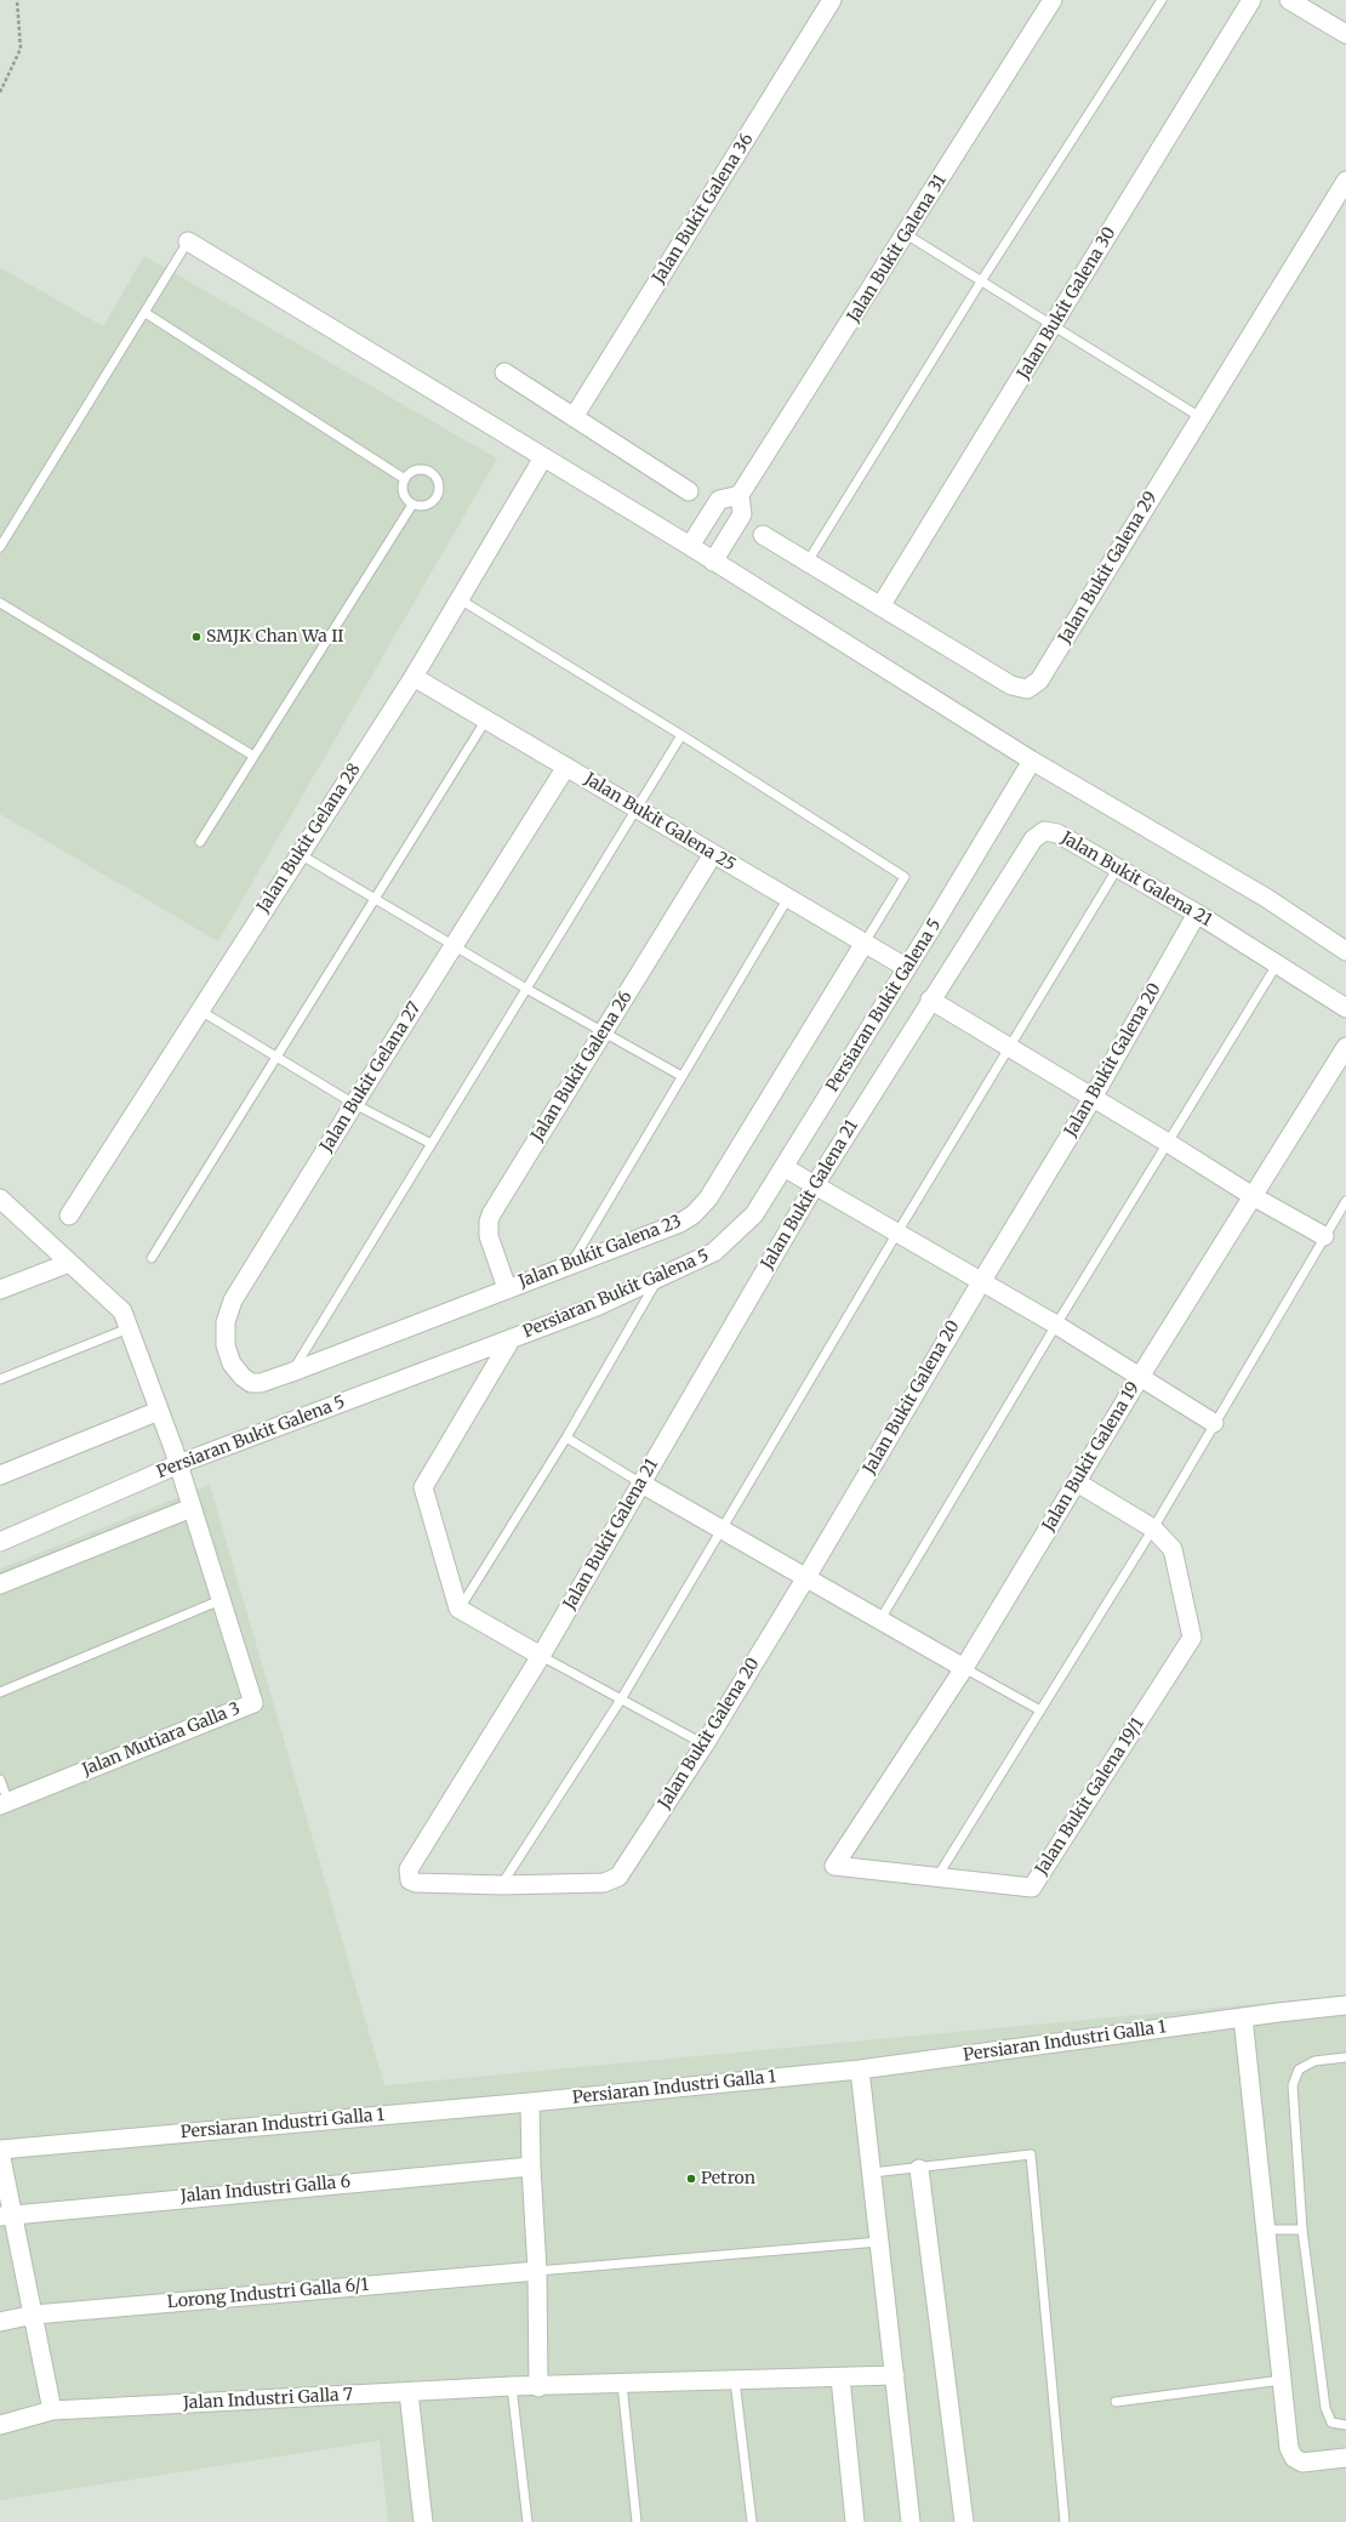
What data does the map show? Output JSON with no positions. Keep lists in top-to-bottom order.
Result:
{
  "streets": {
    "street": [
      "Jalan Bukit Galena 36",
      "Jalan Bukit Galena 31",
      "Jalan Bukit Galena 30",
      "Jalan Bukit Galena 29",
      "Jalan Bukit Galena 25",
      "Jalan Bukit Gelana 28",
      "Jalan Bukit Galena 21",
      "Persiaran Bukit Galena 5",
      "Jalan Bukit Galena 20",
      "Jalan Bukit Galena 26",
      "Jalan Bukit Gelana 27",
      "Jalan Bukit Galena 23",
      "Jalan Bukit Galena 19",
      "Jalan Mutiara Galla 3",
      "Jalan Bukit Galena 19/1",
      "Persiaran Industri Galla 1",
      "Jalan Industri Galla 6",
      "Lorong Industri Galla 6/1",
      "Jalan Industri Galla 7"
    ]
  },
  "crossings": [
    ["Jalan Bukit Galena 30", "Jalan Bukit Galena 29"],
    ["Jalan Bukit Galena 25", "Jalan Bukit Gelana 28"],
    ["Jalan Bukit Galena 25", "Persiaran Bukit Galena 5"],
    ["Jalan Bukit Galena 25", "Jalan Bukit Galena 26"],
    ["Jalan Bukit Galena 25", "Jalan Bukit Gelana 27"],
    ["Jalan Bukit Galena 25", "Jalan Bukit Galena 23"],
    ["Jalan Bukit Galena 21", "Jalan Bukit Galena 20"],
    ["Persiaran Bukit Galena 5", "Jalan Mutiara Galla 3"],
    ["Jalan Bukit Galena 26", "Jalan Bukit Galena 23"],
    ["Jalan Bukit Gelana 27", "Jalan Bukit Galena 23"],
    ["Jalan Bukit Galena 19", "Jalan Bukit Galena 19/1"]
  ],
  "places": ["SMJK Chan Wa II", "Petron"]
}
